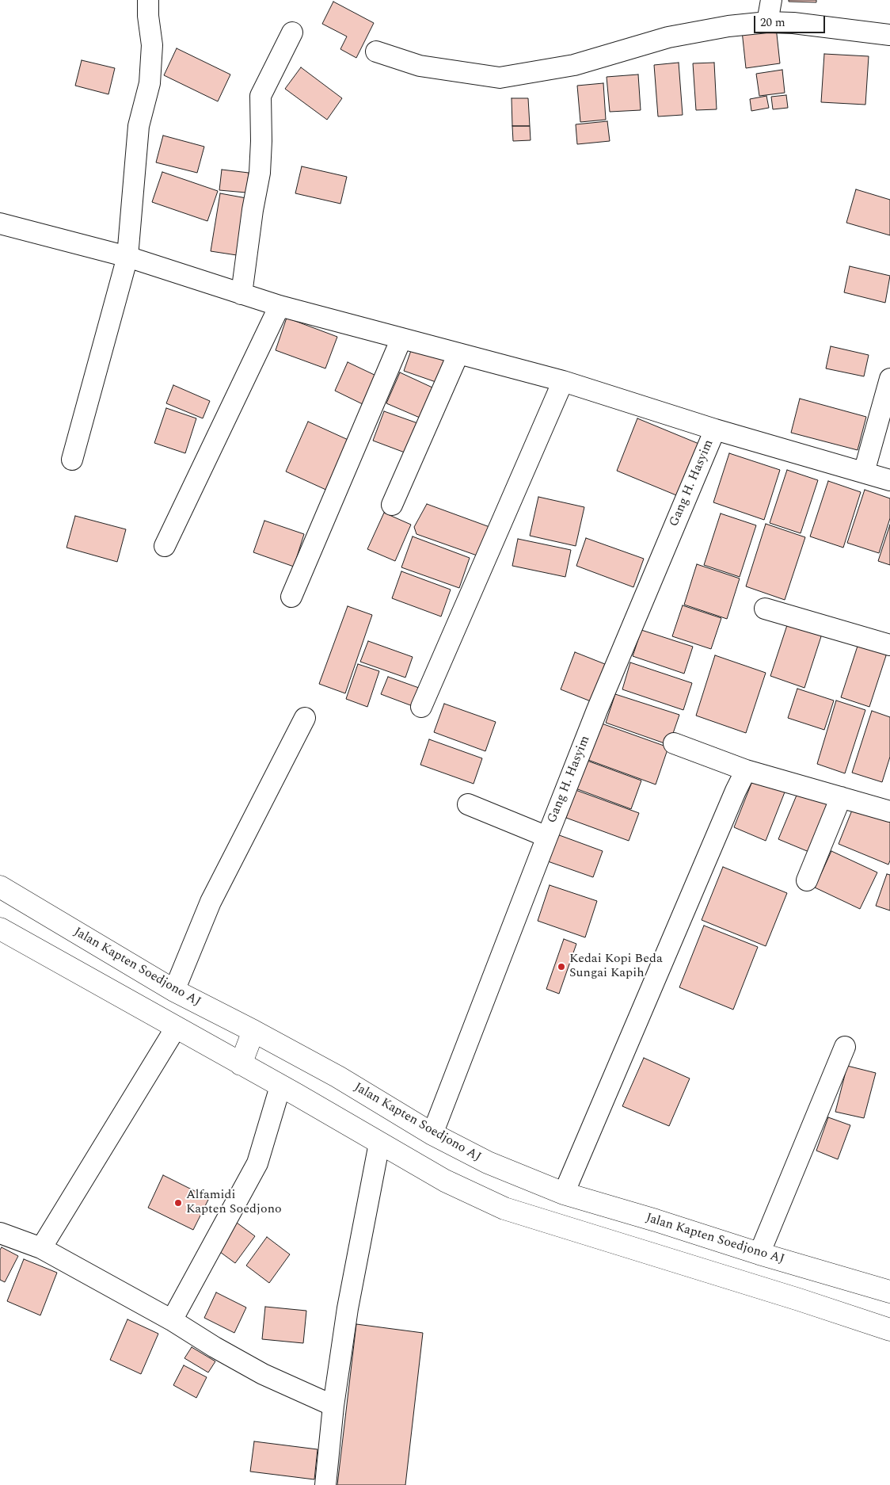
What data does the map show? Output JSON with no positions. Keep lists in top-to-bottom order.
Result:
{
  "streets": {
    "main road": ["Jalan Kapten Soedjono AJ"],
    "street": ["Gang H. Hasyim"]
  },
  "crossings": [
    ["Gang H. Hasyim", "Jalan Kapten Soedjono AJ"]
  ],
  "places": ["Kedai Kopi Beda Sungai Kapih", "Alfamidi Kapten Soedjono"],
  "scale_bar": "20 m"
}
